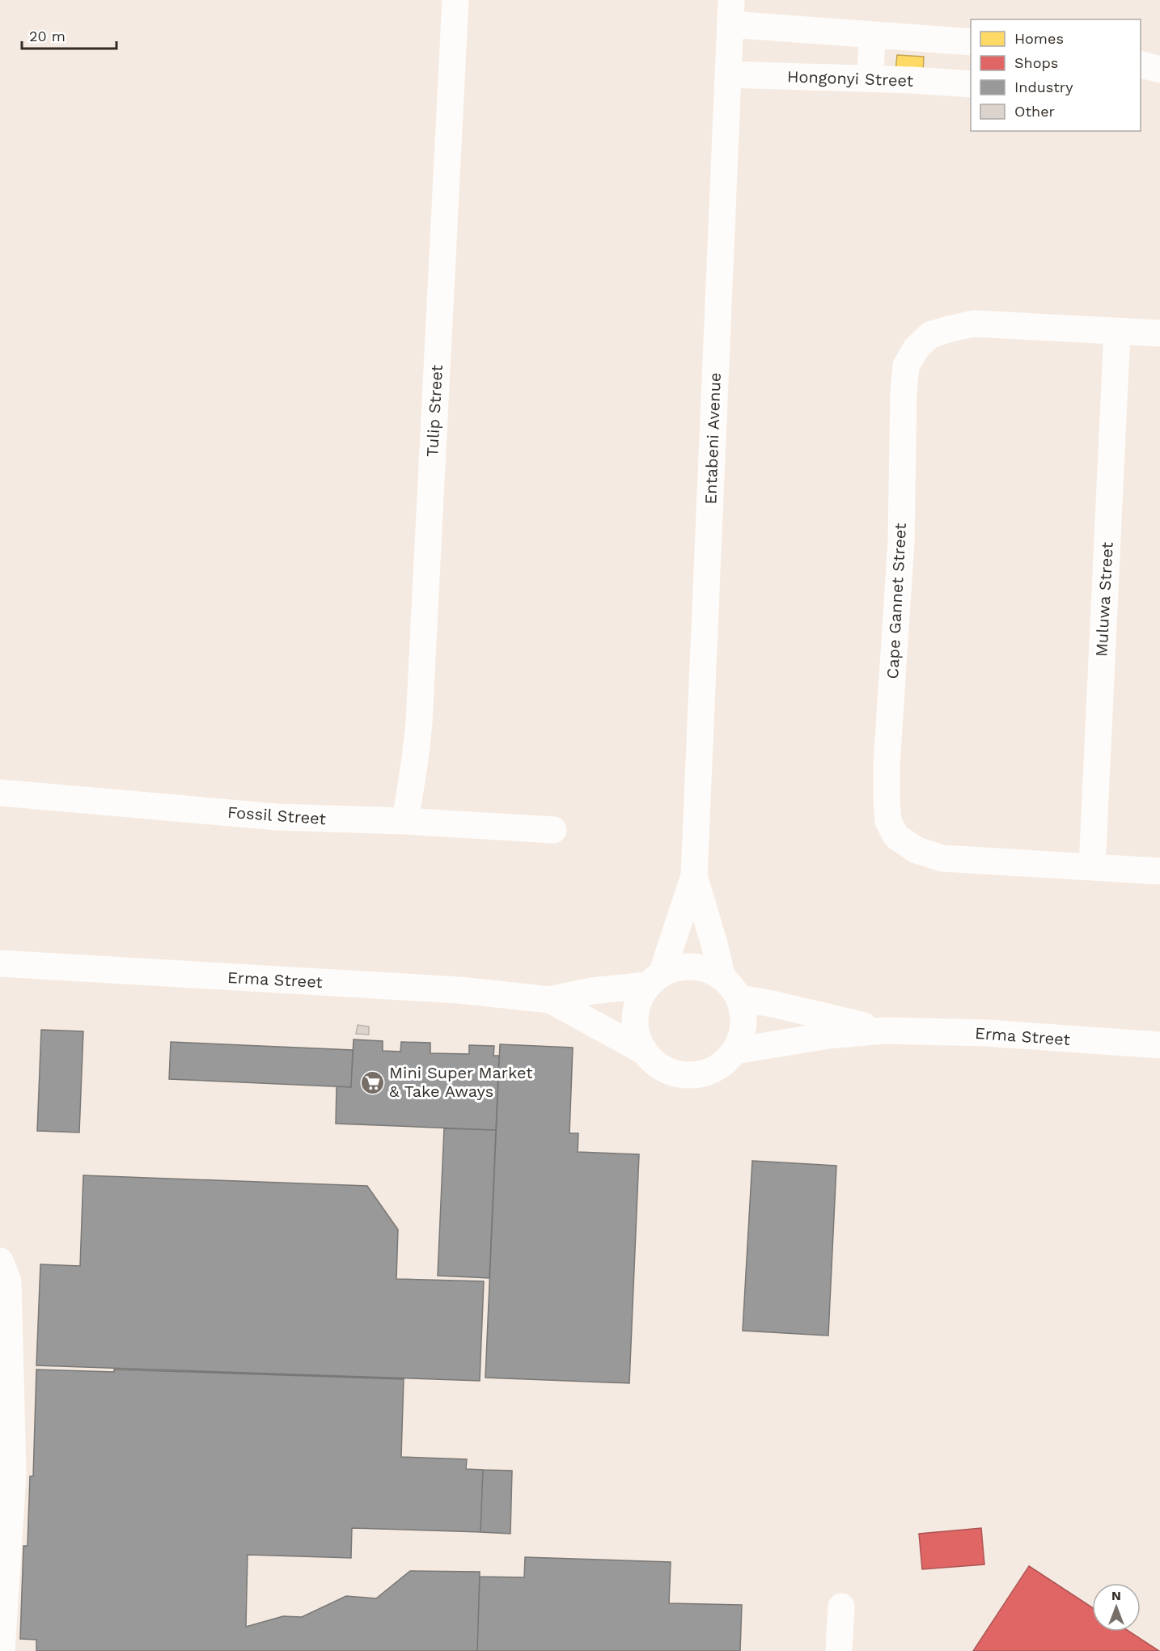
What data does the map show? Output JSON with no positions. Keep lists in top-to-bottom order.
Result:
{
  "streets": {
    "street": [
      "Hongonyi Street",
      "Tulip Street",
      "Entabeni Avenue",
      "Muluwa Street",
      "Cape Gannet Street",
      "Fossil Street",
      "Erma Street"
    ]
  },
  "crossings": [
    ["Hongonyi Street", "Entabeni Avenue"],
    ["Tulip Street", "Fossil Street"],
    ["Entabeni Avenue", "Erma Street"],
    ["Muluwa Street", "Cape Gannet Street"]
  ],
  "places": {
    "supermarket": ["Mini Super Market & Take Aways"]
  },
  "legend": [
    "Homes",
    "Shops",
    "Industry",
    "Other"
  ],
  "scale_bar": "20 m",
  "north": "top"
}
